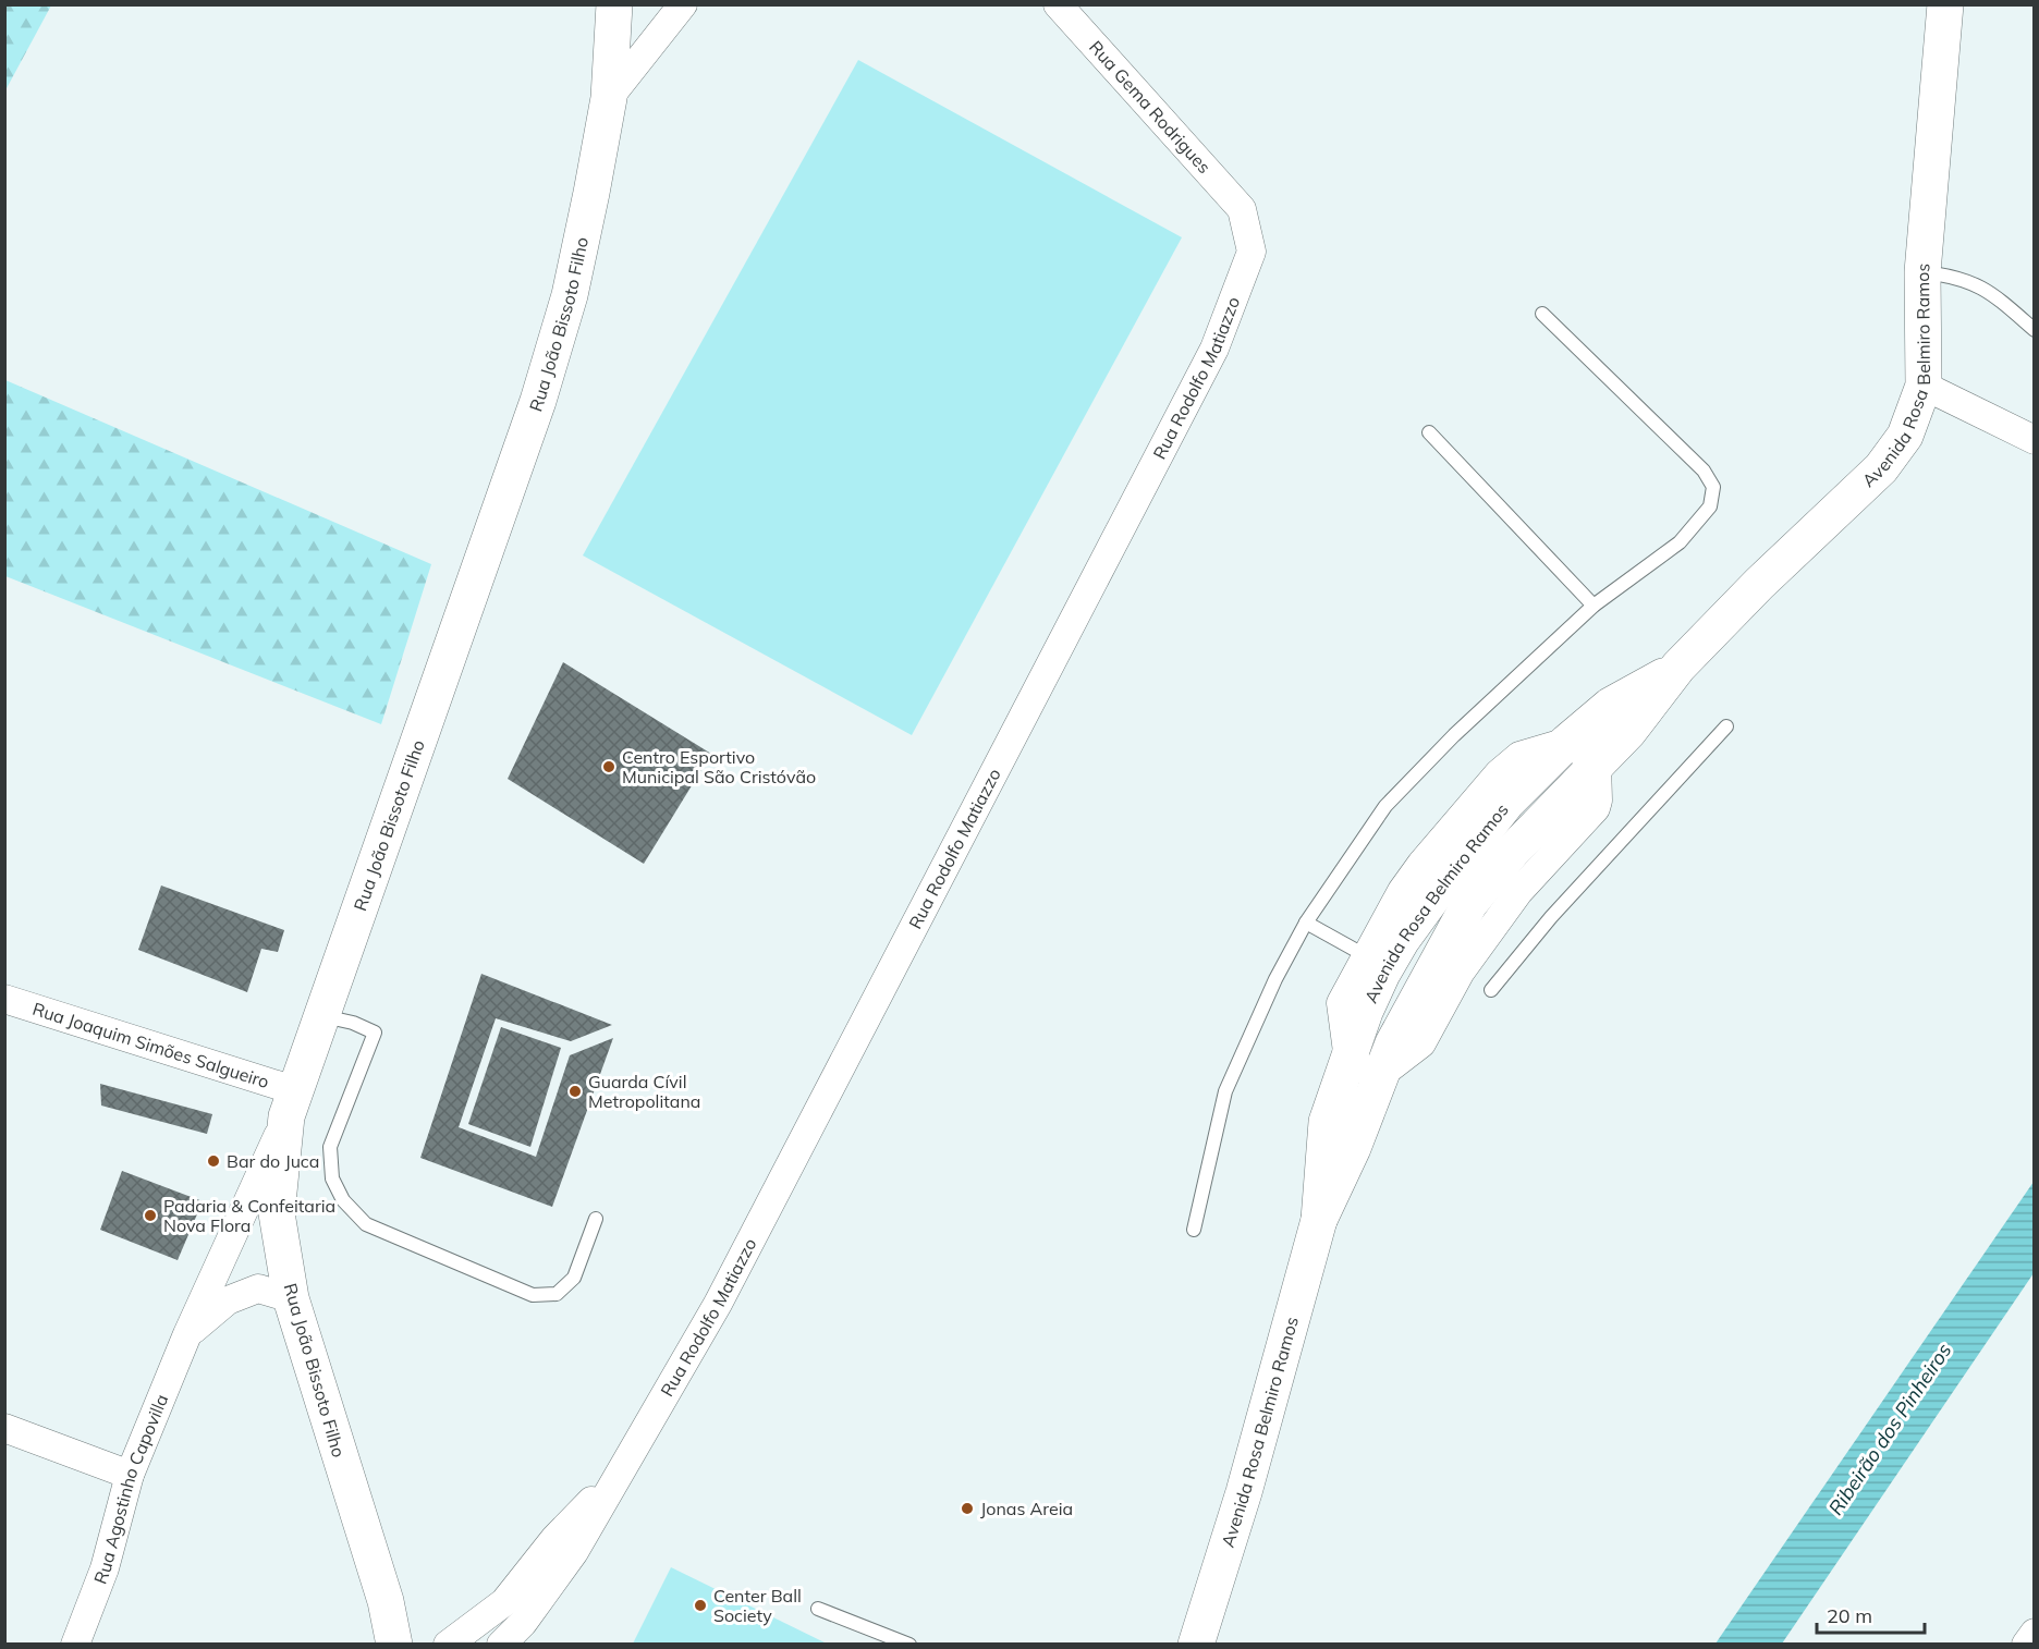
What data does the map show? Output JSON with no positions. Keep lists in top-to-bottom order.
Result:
{
  "streets": {
    "main road": ["Rua João Bissoto Filho", "Avenida Rosa Belmiro Ramos"],
    "street": [
      "Rua Gema Rodrigues",
      "Rua Rodolfo Matiazzo",
      "Rua Joaquim Simões Salgueiro",
      "Rua Agostinho Capovilla"
    ]
  },
  "crossings": [
    ["Rua Gema Rodrigues", "Rua Rodolfo Matiazzo"],
    ["Rua João Bissoto Filho", "Rua Joaquim Simões Salgueiro"],
    ["Rua João Bissoto Filho", "Rua Agostinho Capovilla"],
    ["Rua Joaquim Simões Salgueiro", "Rua Agostinho Capovilla"]
  ],
  "water": ["Ribeirão dos Pinheiros"],
  "places": [
    "Centro Esportivo Municipal São Cristóvão",
    "Guarda Cívil Metropolitana",
    "Bar do Juca",
    "Padaria & Confeitaria Nova Flora",
    "Jonas Areia",
    "Center Ball Society"
  ],
  "scale_bar": "20 m"
}
